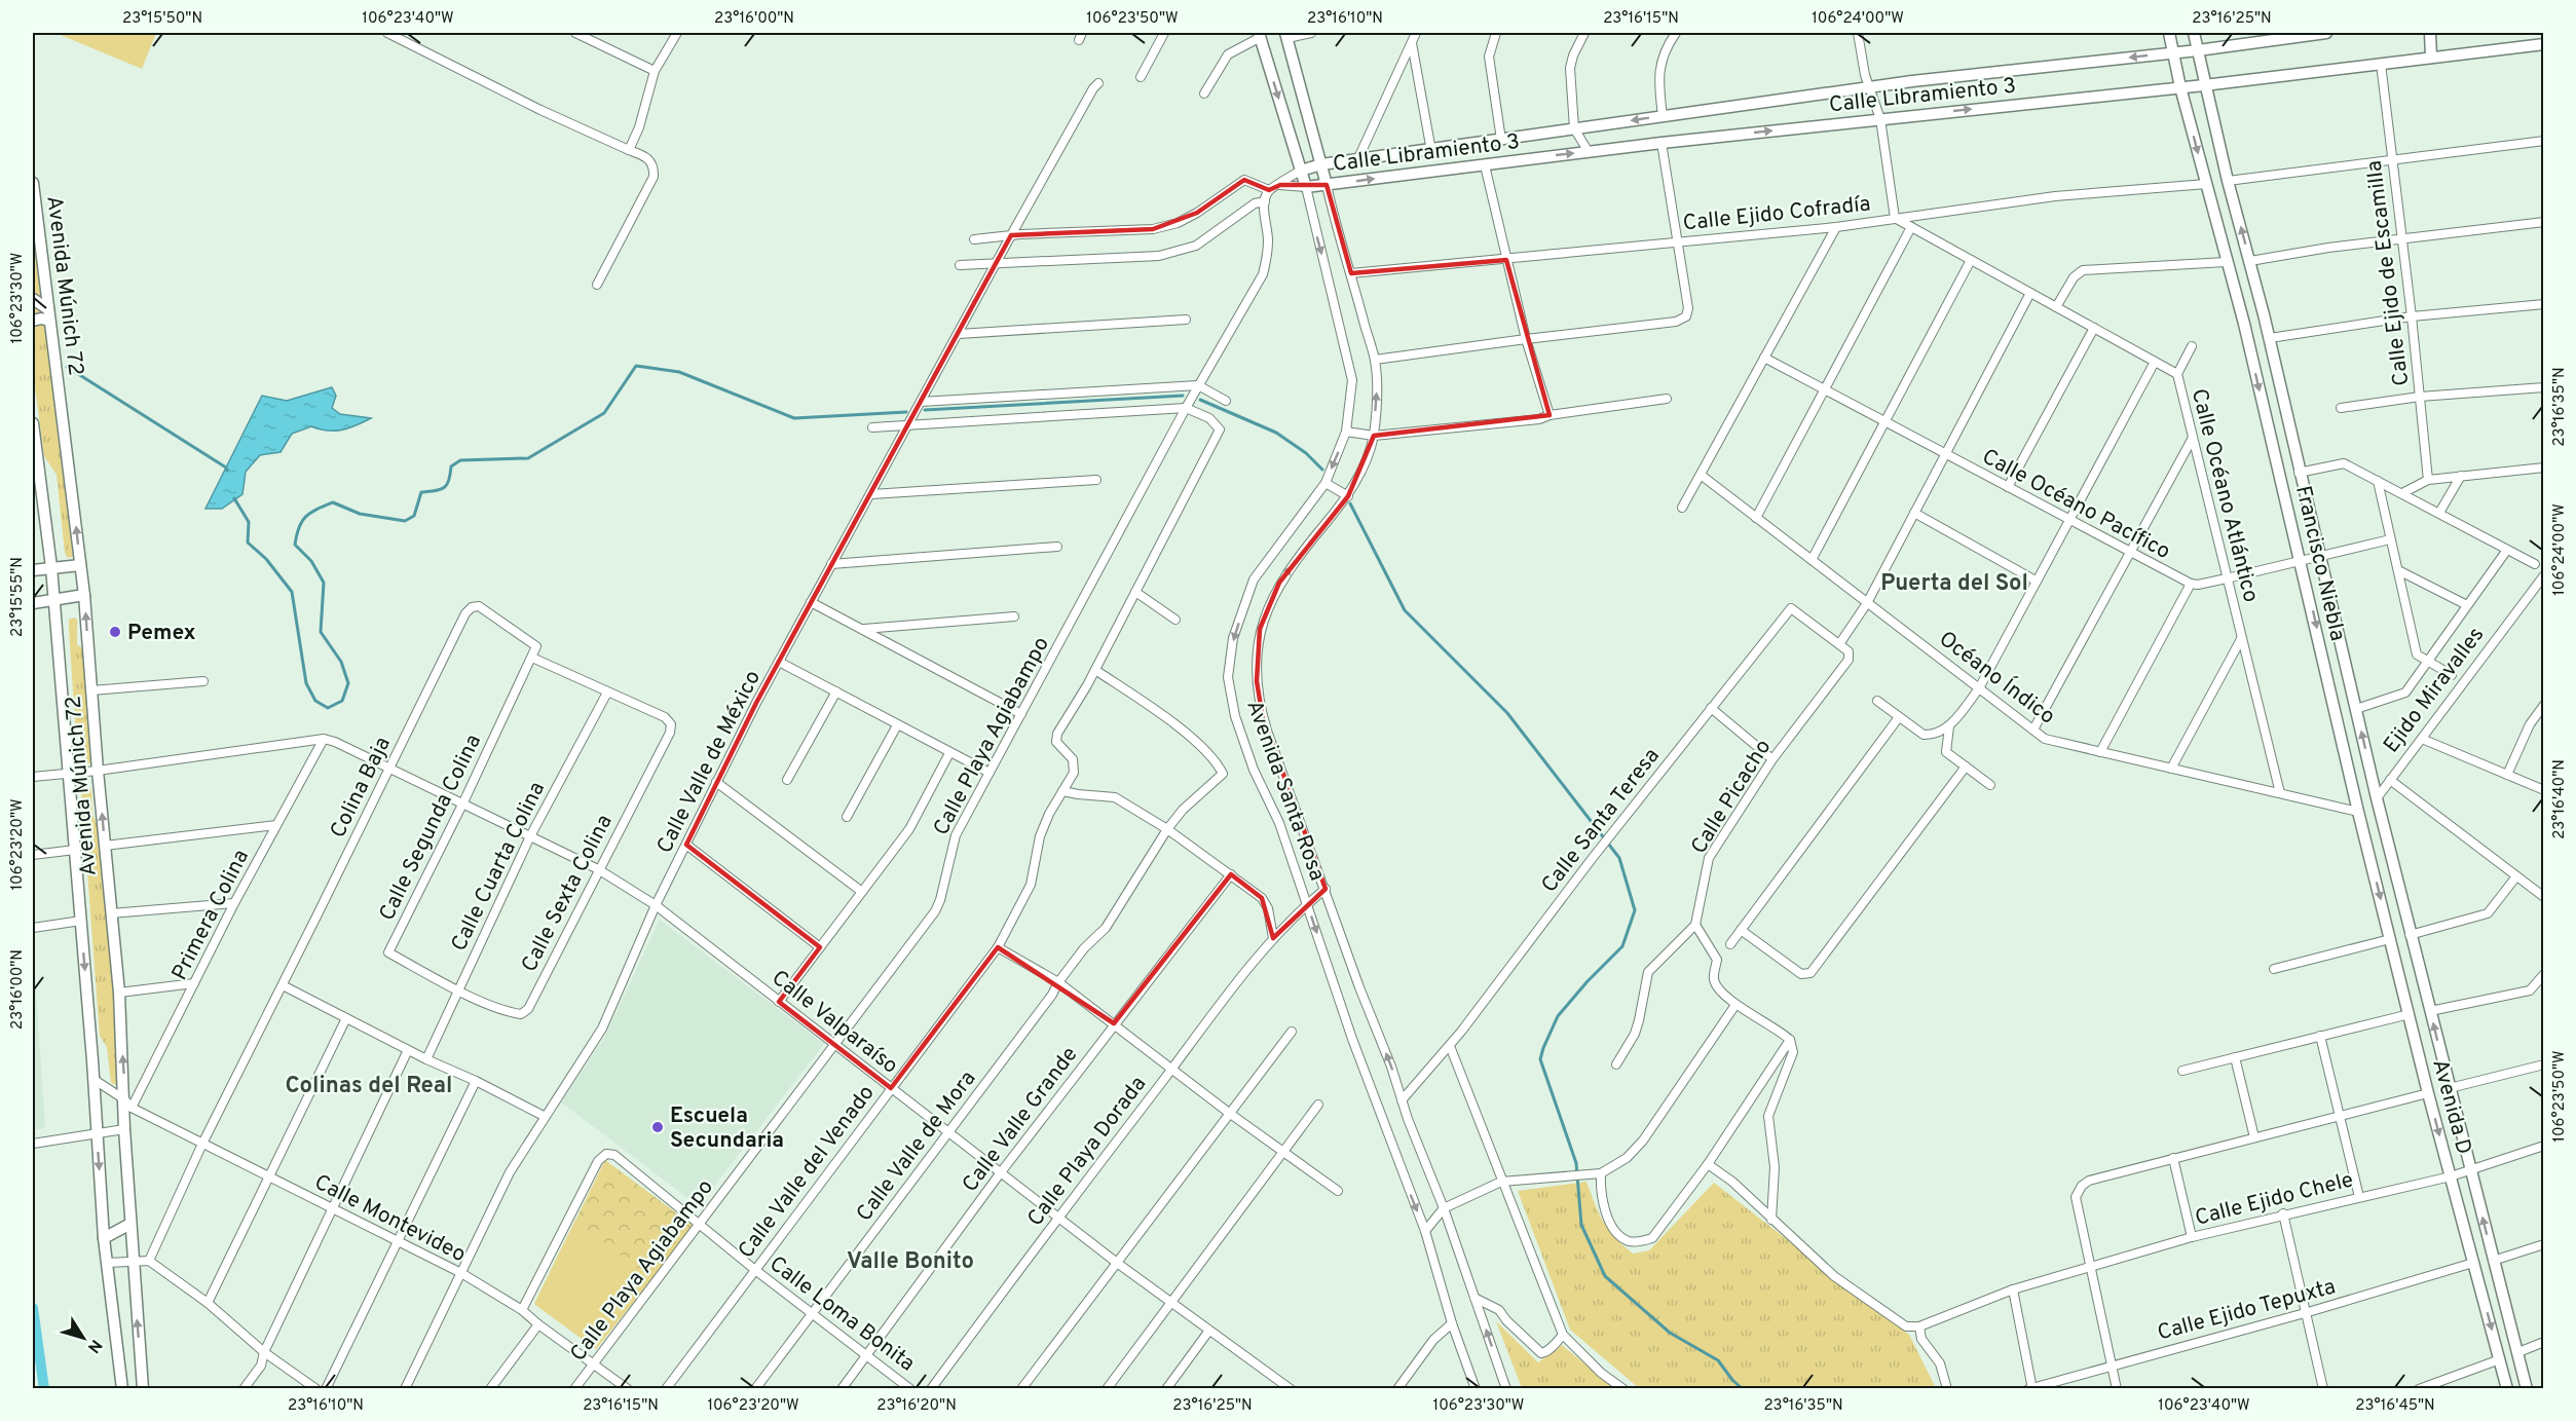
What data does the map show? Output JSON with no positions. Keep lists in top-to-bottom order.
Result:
{
  "streets": {
    "street": [
      "Calle Libramiento 3",
      "Calle Ejido Cofradía",
      "Calle Ejido de Escamilla",
      "Avenida Múnich 72",
      "Calle Océano Atlántico",
      "Calle Océano Pacífico",
      "Francisco Niebla",
      "Océano Índico",
      "Ejido Miravalles",
      "Calle Playa Agiabampo",
      "Calle Valle de México",
      "Colina Baja",
      "Avenida Santa Rosa",
      "Calle Picacho",
      "Calle Santa Teresa",
      "Calle Segunda Colina",
      "Calle Cuarta Colina",
      "Calle Sexta Colina",
      "Primera Colina",
      "Calle Valparaíso",
      "Avenida D",
      "Calle Valle Grande",
      "Calle Valle de Mora",
      "Calle Playa Dorada",
      "Calle Valle del Venado",
      "Calle Ejido Chele",
      "Calle Montevideo",
      "Calle Ejido Tepuxta",
      "Calle Loma Bonita"
    ]
  },
  "crossings": [
    ["Calle Libramiento 3", "Calle Ejido de Escamilla"],
    ["Calle Libramiento 3", "Francisco Niebla"],
    ["Calle Libramiento 3", "Avenida Santa Rosa"],
    ["Calle Ejido Cofradía", "Calle Océano Atlántico"],
    ["Calle Ejido Cofradía", "Francisco Niebla"],
    ["Avenida Múnich 72", "Primera Colina"],
    ["Avenida Múnich 72", "Calle Montevideo"],
    ["Calle Océano Atlántico", "Océano Índico"],
    ["Francisco Niebla", "Océano Índico"],
    ["Francisco Niebla", "Ejido Miravalles"],
    ["Francisco Niebla", "Avenida D"],
    ["Océano Índico", "Avenida D"],
    ["Ejido Miravalles", "Avenida D"],
    ["Calle Playa Agiabampo", "Calle Valparaíso"],
    ["Calle Playa Agiabampo", "Calle Montevideo"],
    ["Calle Playa Agiabampo", "Calle Loma Bonita"],
    ["Calle Valle de México", "Calle Valparaíso"],
    ["Calle Valle de México", "Calle Montevideo"],
    ["Colina Baja", "Calle Segunda Colina"],
    ["Colina Baja", "Calle Valparaíso"],
    ["Colina Baja", "Calle Montevideo"],
    ["Avenida Santa Rosa", "Calle Playa Dorada"],
    ["Calle Picacho", "Calle Santa Teresa"],
    ["Calle Segunda Colina", "Calle Cuarta Colina"],
    ["Calle Segunda Colina", "Calle Sexta Colina"],
    ["Calle Segunda Colina", "Calle Valparaíso"],
    ["Calle Cuarta Colina", "Calle Sexta Colina"],
    ["Calle Cuarta Colina", "Calle Valparaíso"],
    ["Calle Sexta Colina", "Calle Valparaíso"],
    ["Primera Colina", "Calle Valparaíso"],
    ["Primera Colina", "Calle Montevideo"],
    ["Calle Valparaíso", "Calle Valle Grande"],
    ["Calle Valparaíso", "Calle Valle de Mora"],
    ["Calle Valparaíso", "Calle Playa Dorada"],
    ["Calle Valparaíso", "Calle Valle del Venado"],
    ["Avenida D", "Calle Ejido Chele"],
    ["Avenida D", "Calle Ejido Tepuxta"],
    ["Calle Valle Grande", "Calle Loma Bonita"],
    ["Calle Valle de Mora", "Calle Loma Bonita"],
    ["Calle Valle del Venado", "Calle Loma Bonita"],
    ["Calle Montevideo", "Calle Loma Bonita"]
  ],
  "districts": ["Puerta del Sol", "Colinas del Real", "Valle Bonito"],
  "places": ["Pemex", "Escuela Secundaria"],
  "north": "bottom right",
  "coordinates": [
    "23°15'50\"N",
    "106°23'40\"W",
    "23°16'00\"N",
    "106°23'50\"W",
    "23°16'10\"N",
    "23°16'15\"N",
    "106°24'00\"W",
    "23°16'25\"N",
    "106°23'30\"W",
    "23°16'35\"N",
    "23°15'55\"N",
    "23°16'40\"N",
    "106°23'20\"W",
    "23°16'20\"N",
    "23°16'45\"N"
  ]
}
